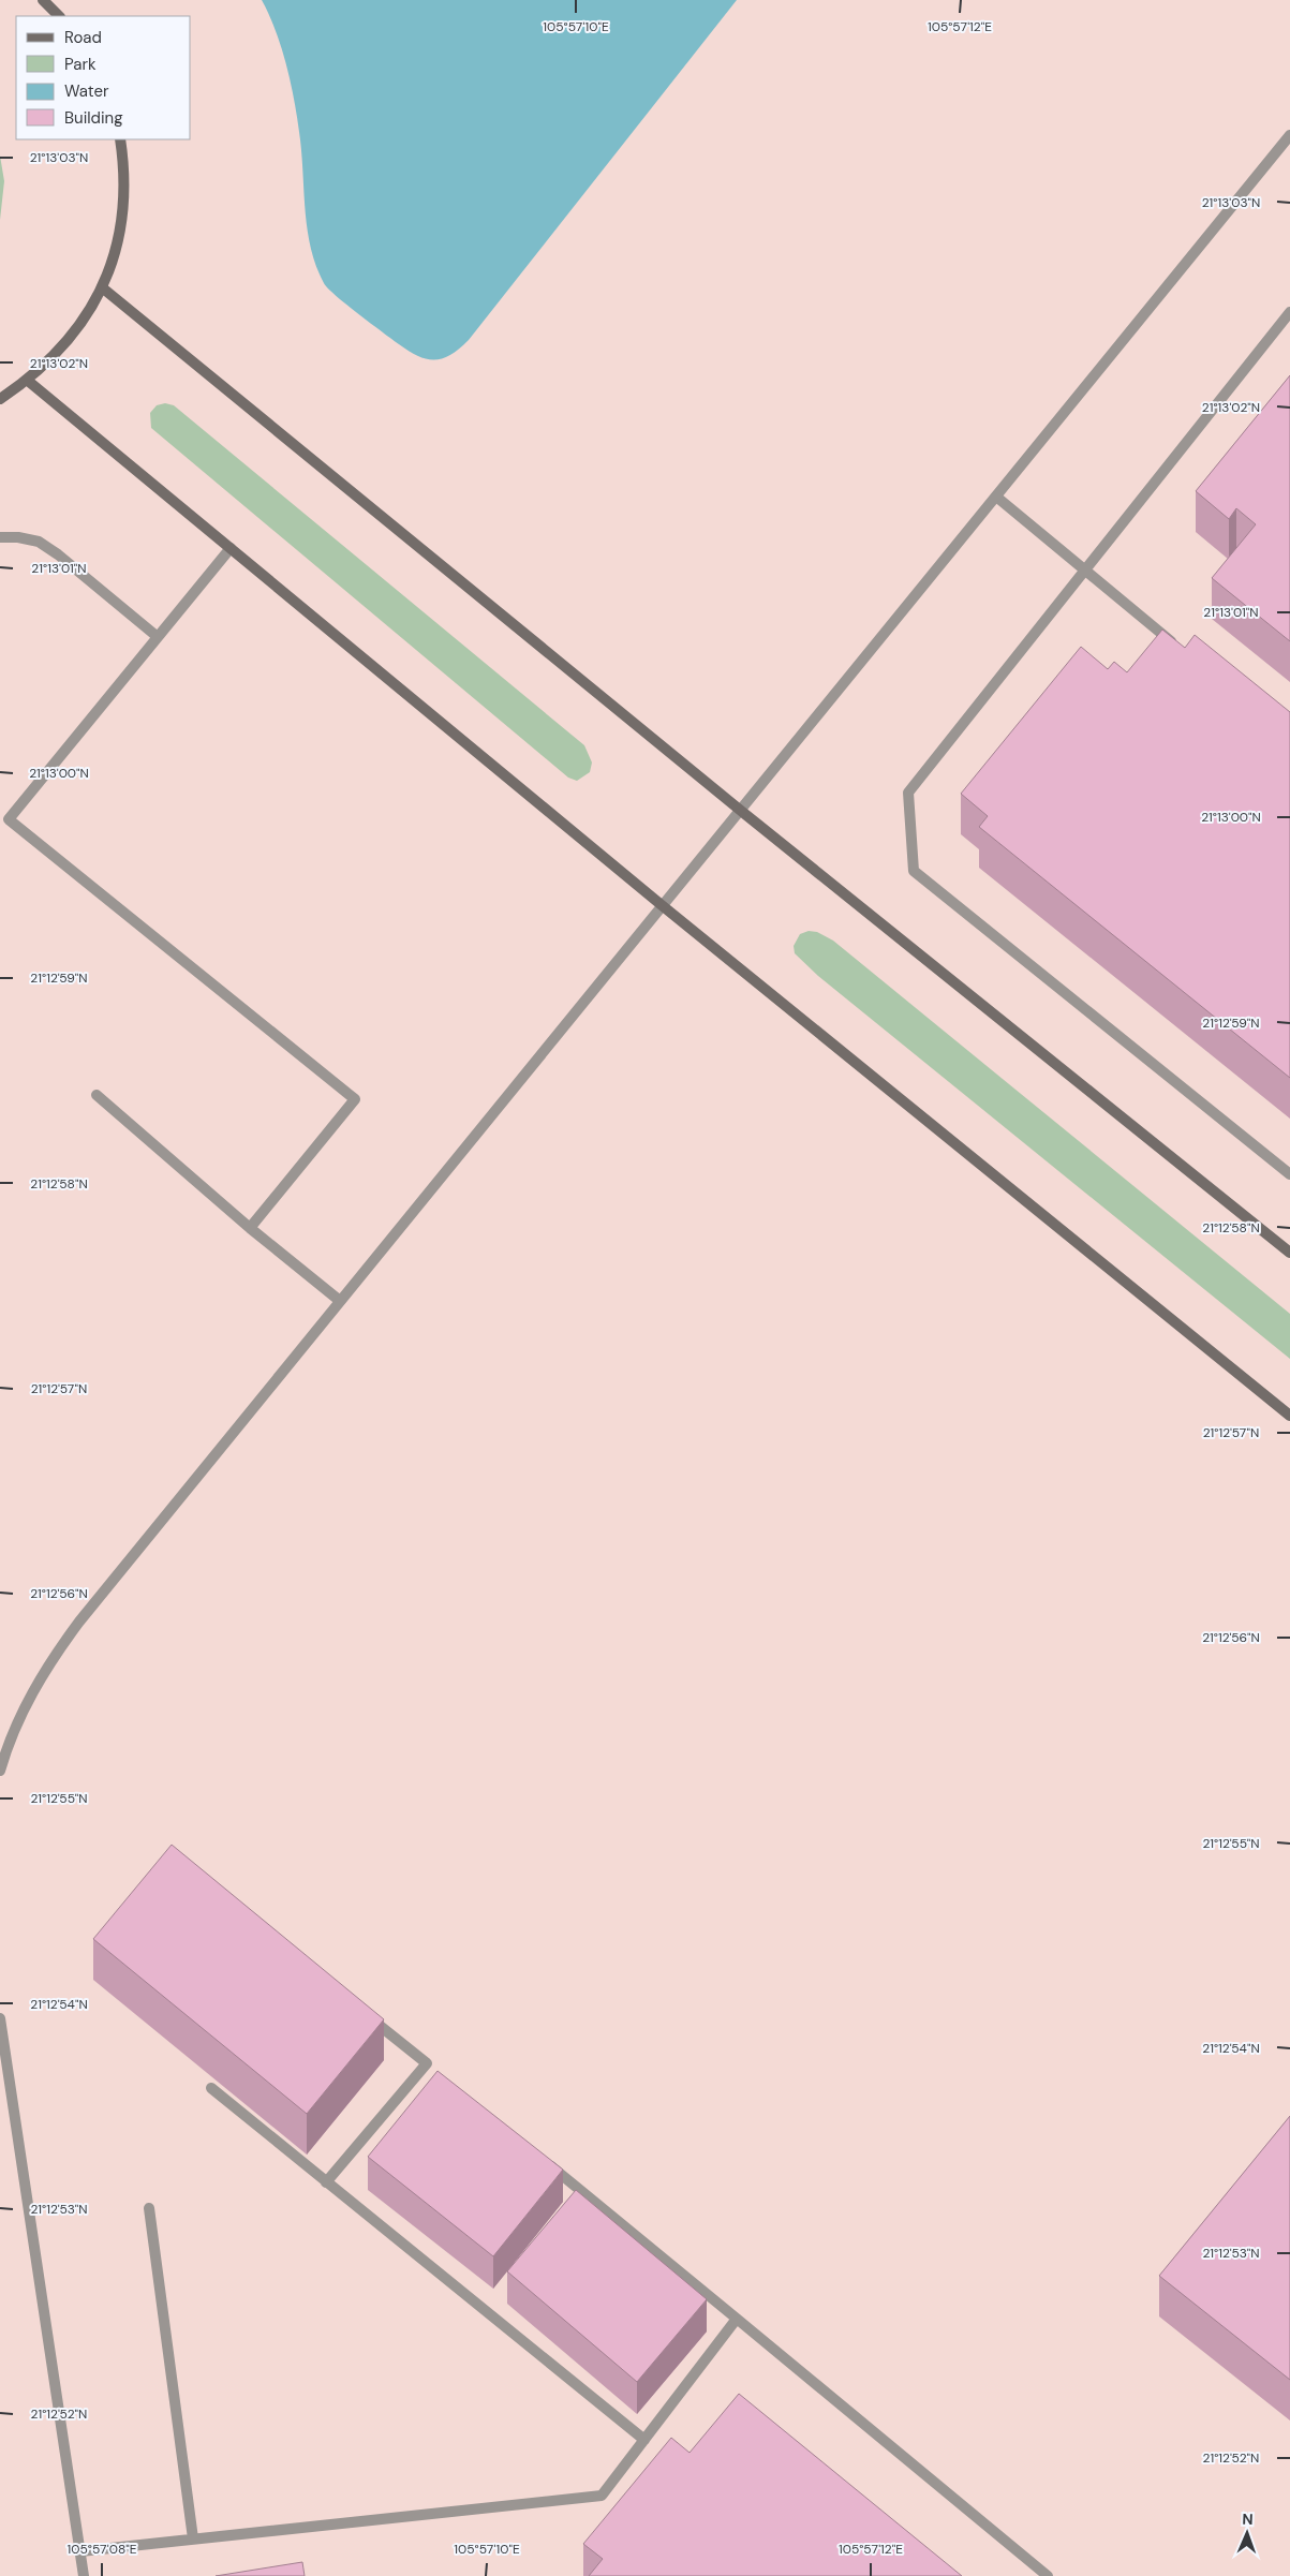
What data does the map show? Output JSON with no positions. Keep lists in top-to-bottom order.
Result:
{
  "legend": [
    "Road",
    "Park",
    "Water",
    "Building"
  ],
  "north": "top",
  "coordinates": [
    "105°57'10\"E",
    "105°57'12\"E",
    "21°13'03\"N",
    "21°13'02\"N",
    "21°13'01\"N",
    "21°13'00\"N",
    "21°12'59\"N",
    "21°12'58\"N",
    "21°12'57\"N",
    "21°12'56\"N",
    "21°12'55\"N",
    "21°12'54\"N",
    "21°12'53\"N",
    "21°12'52\"N",
    "105°57'08\"E"
  ]
}
